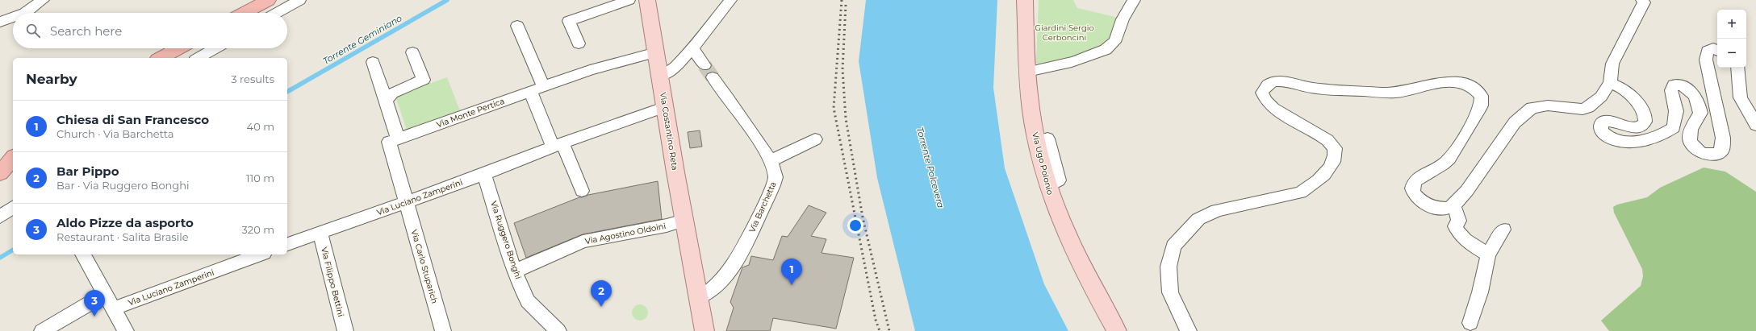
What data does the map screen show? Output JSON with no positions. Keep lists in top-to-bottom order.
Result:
{
  "streets": {
    "main road": ["Via Costantino Reta", "Via Ugo Polonio"],
    "street": [
      "Via Monte Pertica",
      "Via Luciano Zamperini",
      "Via Barchetta",
      "Via Agostino Oldoini",
      "Via Ruggero Bonghi",
      "Via Carlo Stuparich",
      "Via Filippo Bettini"
    ]
  },
  "crossings": [
    ["Via Monte Pertica", "Via Costantino Reta"],
    ["Via Costantino Reta", "Via Luciano Zamperini"],
    ["Via Costantino Reta", "Via Barchetta"],
    ["Via Costantino Reta", "Via Agostino Oldoini"],
    ["Via Luciano Zamperini", "Via Ruggero Bonghi"],
    ["Via Luciano Zamperini", "Via Carlo Stuparich"],
    ["Via Luciano Zamperini", "Via Filippo Bettini"],
    ["Via Agostino Oldoini", "Via Ruggero Bonghi"]
  ],
  "water": ["Torrente Geminiano", "Torrente Polcevera"],
  "parks": ["Giardini Sergio Cerboncini"],
  "page": {
    "map_buttons": ["+", "−"],
    "search": "Search here",
    "heading": ["Nearby", "3 results"],
    "list": [
      {
        "mark": "1",
        "name": "Chiesa di San Francesco",
        "note": "Church · Via Barchetta",
        "value": "40 m"
      },
      {
        "mark": "2",
        "name": "Bar Pippo",
        "note": "Bar · Via Ruggero Bonghi",
        "value": "110 m"
      },
      {
        "mark": "3",
        "name": "Aldo Pizze da asporto",
        "note": "Restaurant · Salita Brasile",
        "value": "320 m"
      }
    ],
    "pins": ["1", "2", "3"]
  }
}
